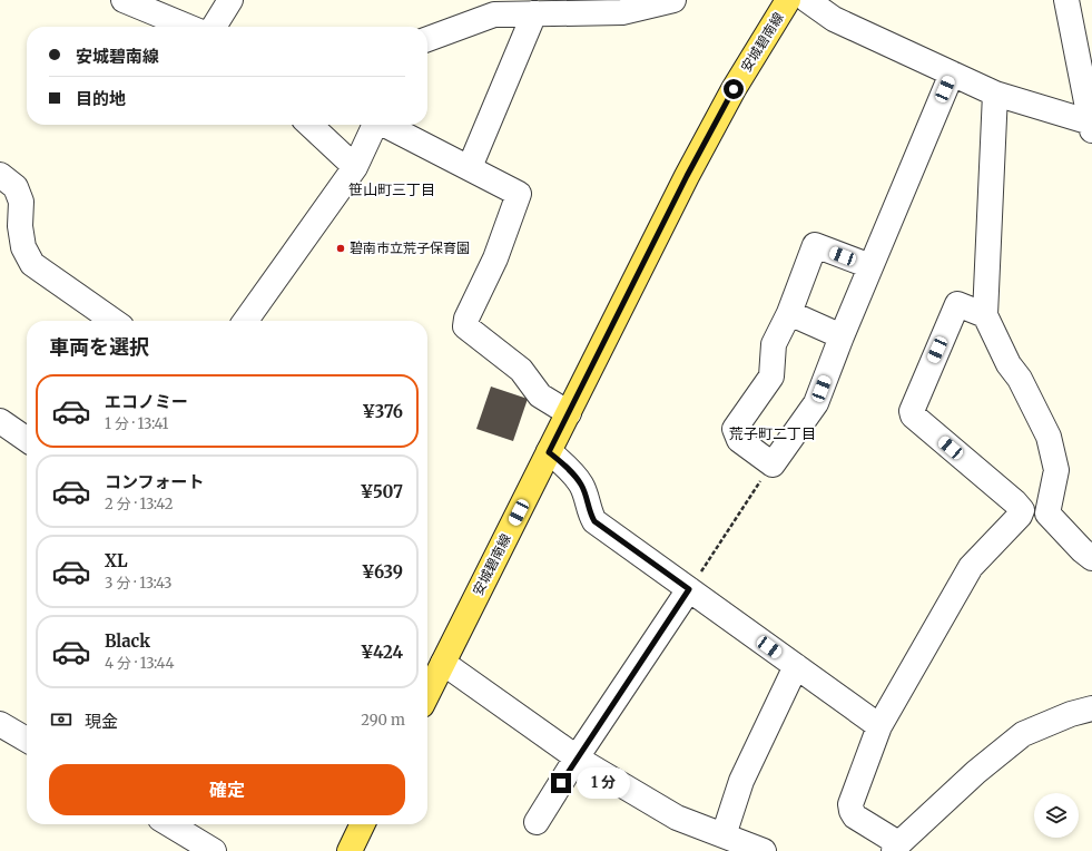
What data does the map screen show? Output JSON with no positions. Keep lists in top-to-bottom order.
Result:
{
  "streets": {
    "main road": ["安城碧南線"]
  },
  "districts": ["笹山町三丁目", "荒子町二丁目"],
  "places": ["碧南市立荒子保育園"],
  "page": {
    "banner": ["安城碧南線", "目的地"],
    "heading": "車両を選択",
    "list": [
      {
        "name": "エコノミー",
        "note": "1 分 · 13:41",
        "value": "¥376"
      },
      {
        "name": "コンフォート",
        "note": "2 分 · 13:42",
        "value": "¥507"
      },
      {
        "name": "XL",
        "note": "3 分 · 13:43",
        "value": "¥639"
      },
      {
        "name": "Black",
        "note": "4 分 · 13:44",
        "value": "¥424"
      }
    ],
    "pay": ["現金", "290 m"],
    "buttons": "確定",
    "bubble": "1 分"
  }
}
